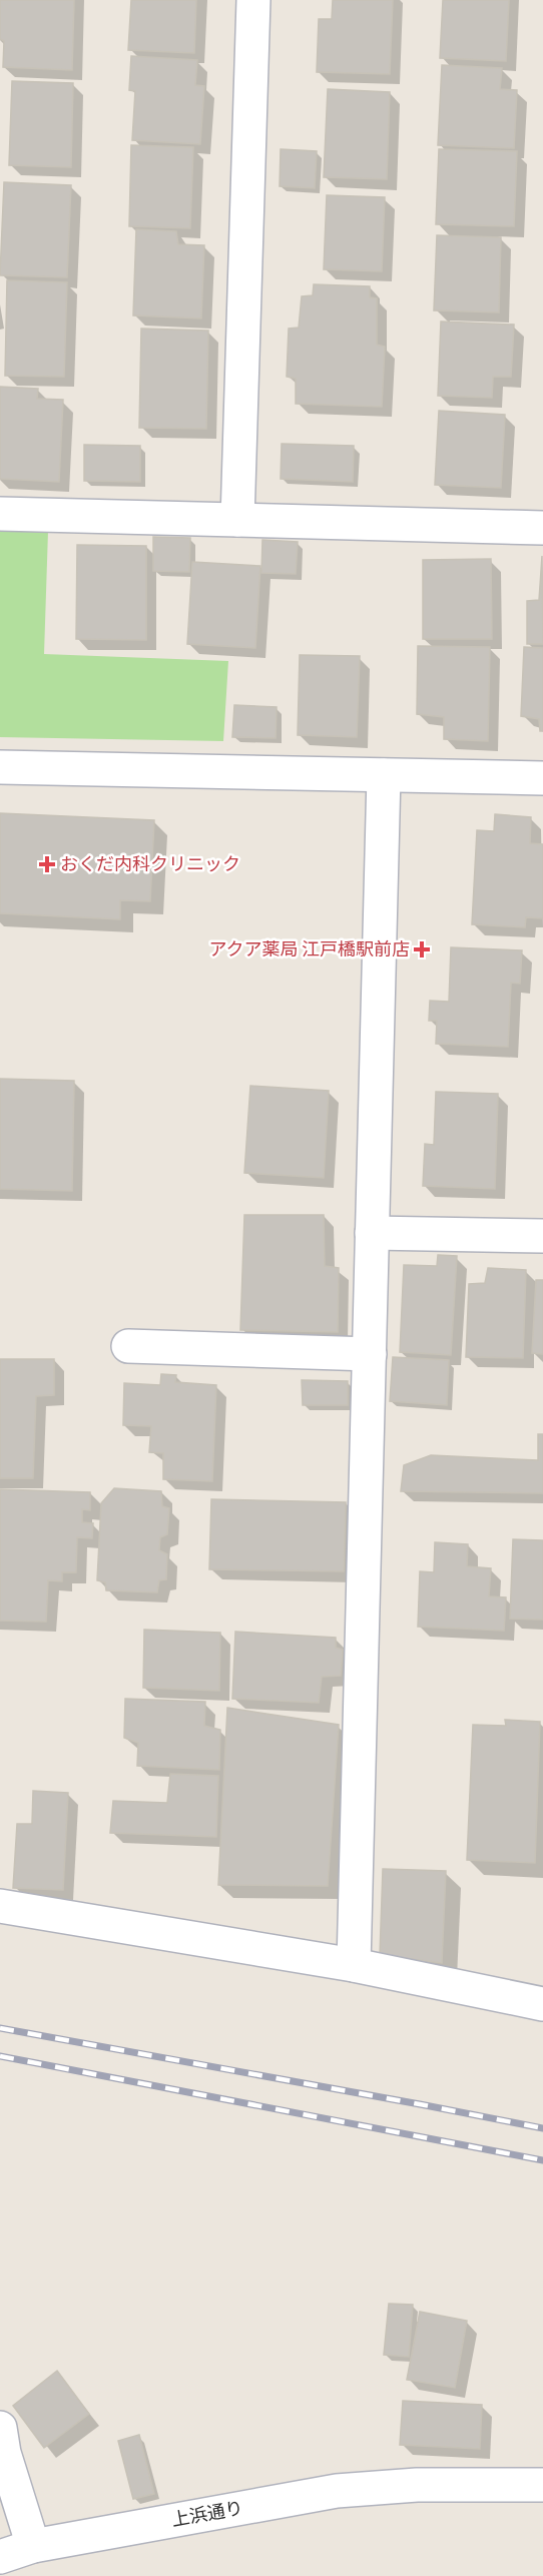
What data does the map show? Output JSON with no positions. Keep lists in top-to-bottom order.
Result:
{
  "streets": {
    "street": ["上浜通り"]
  },
  "places": {
    "health": ["おくだ内科クリニック", "アクア薬局 江戸橋駅前店"]
  }
}
